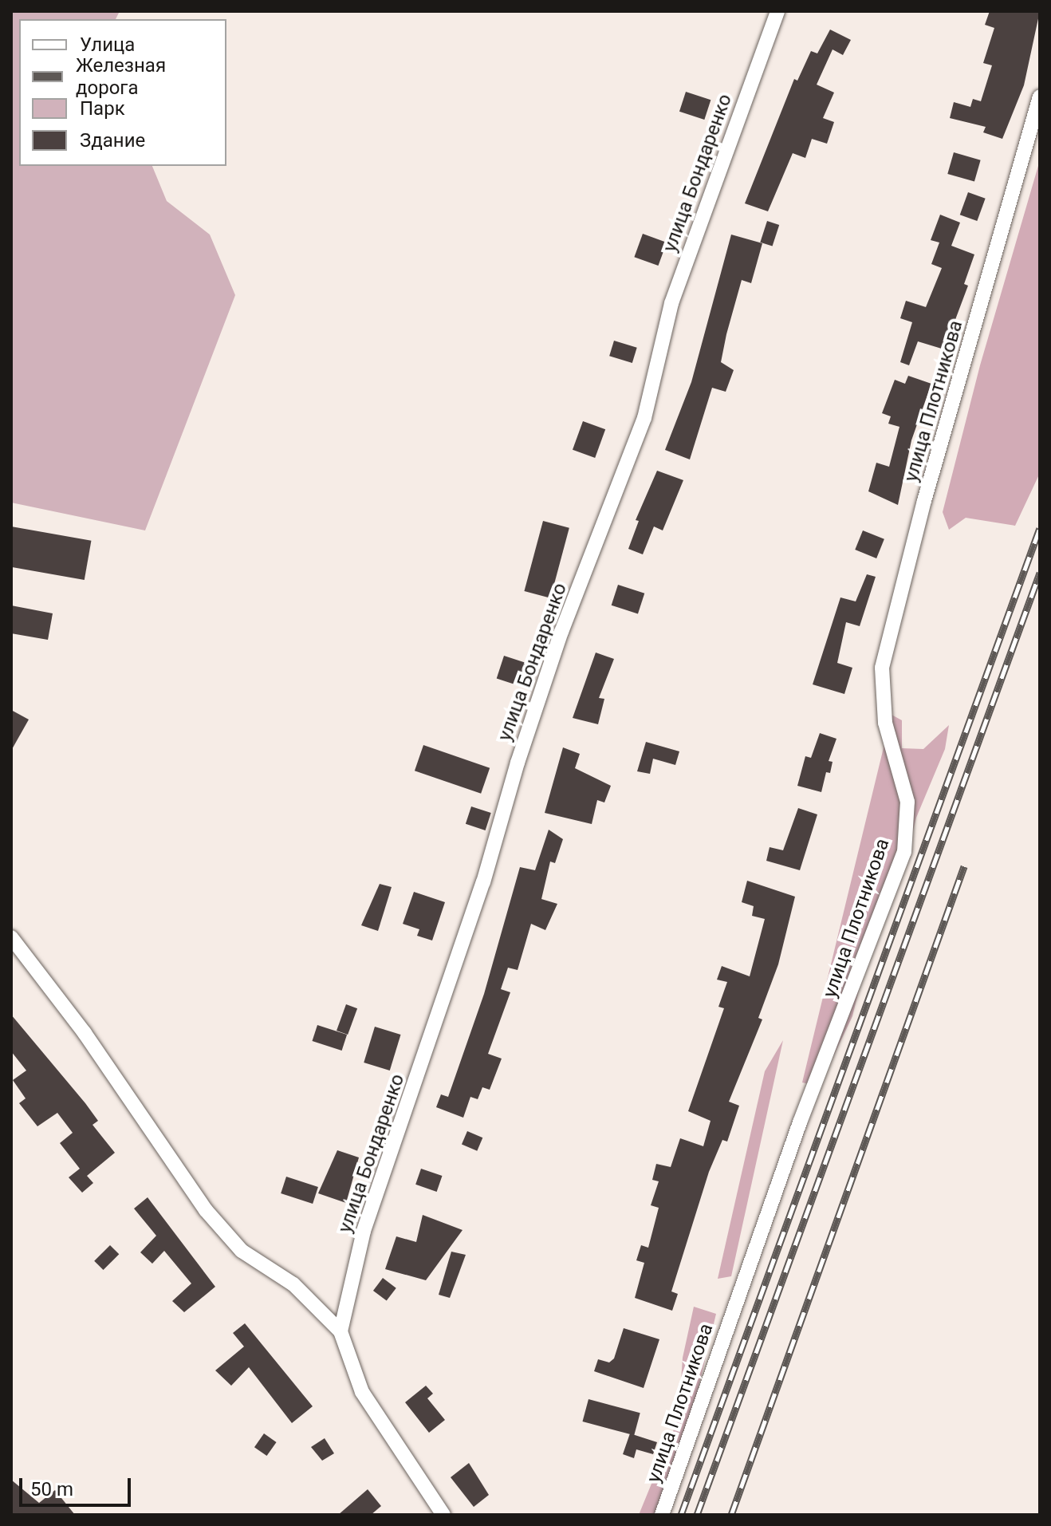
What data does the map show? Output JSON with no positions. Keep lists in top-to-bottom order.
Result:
{
  "streets": {
    "street": ["улица Бондаренко", "улица Плотникова"]
  },
  "legend": [
    "Улица",
    "Железная дорога",
    "Парк",
    "Здание"
  ],
  "scale_bar": "50 m"
}
